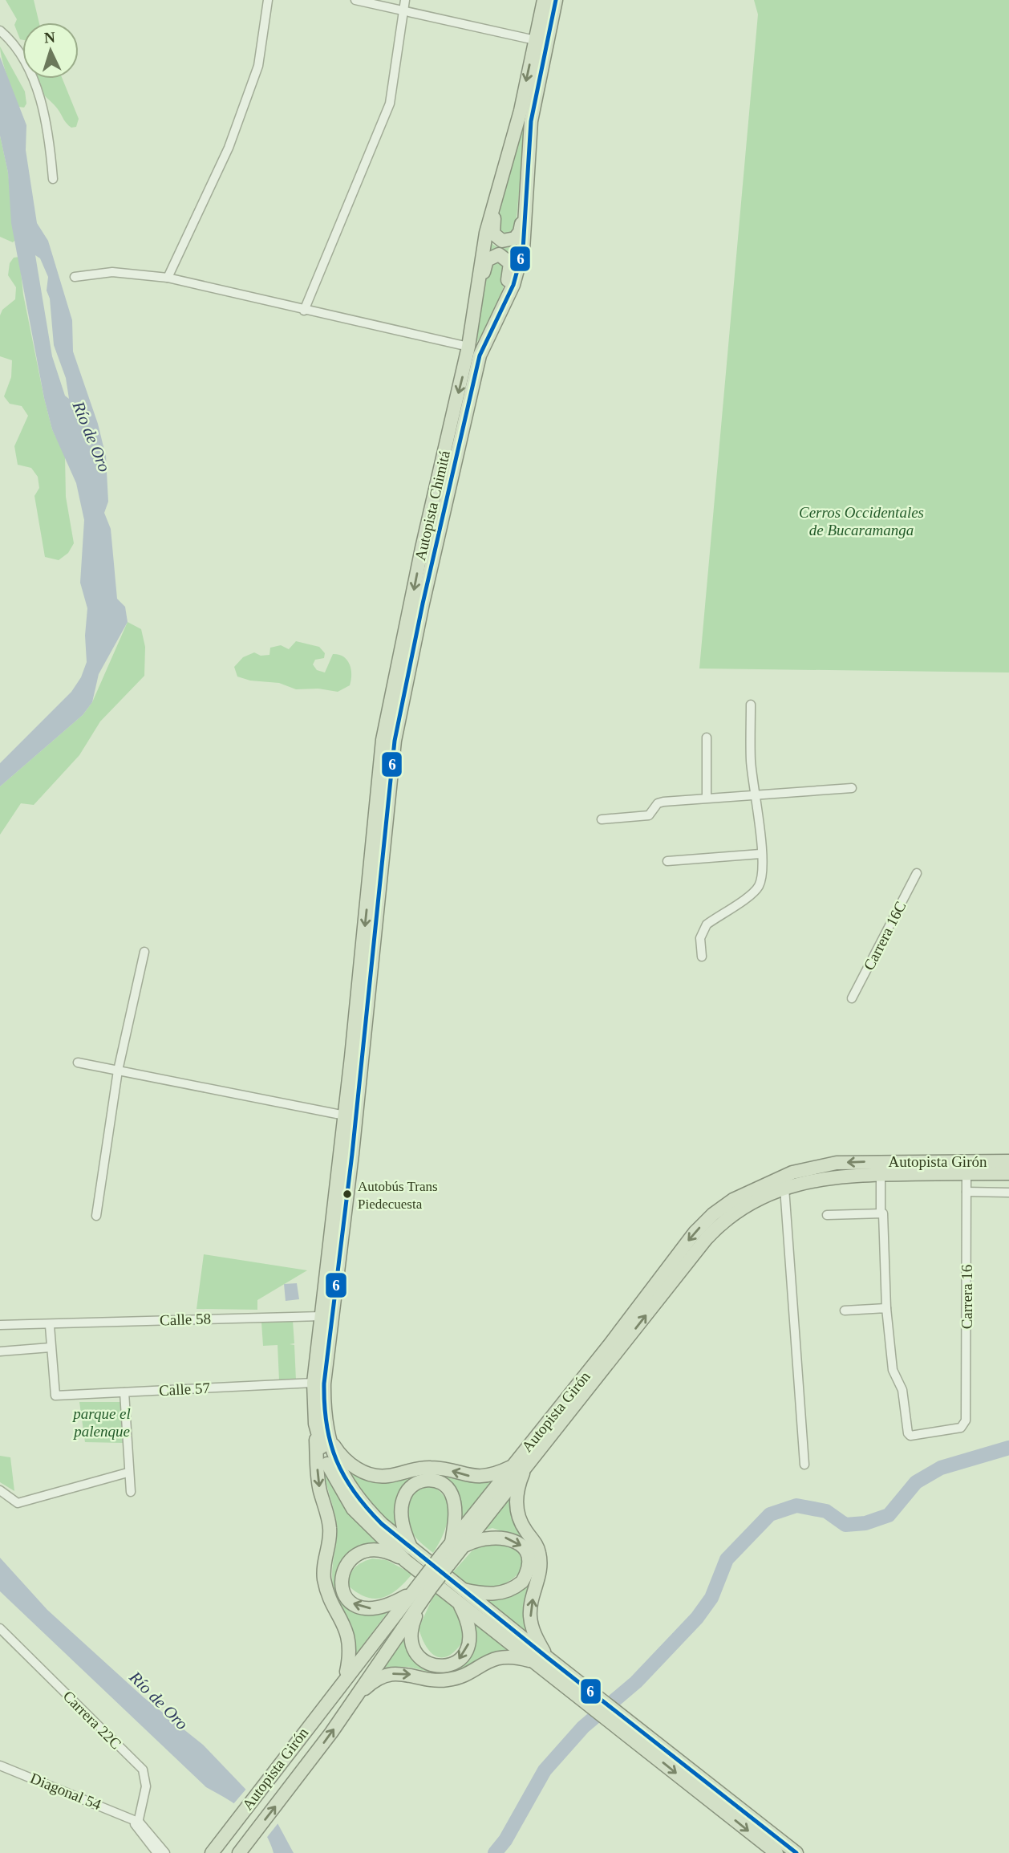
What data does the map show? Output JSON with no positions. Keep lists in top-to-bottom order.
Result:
{
  "streets": {
    "highway": ["Autopista Chimitá", "Autopista Girón"],
    "street": [
      "Carrera 16C",
      "Carrera 16",
      "Calle 58",
      "Calle 57",
      "Carrera 22C",
      "Diagonal 54"
    ]
  },
  "crossings": [
    ["Autopista Chimitá", "Autopista Girón"],
    ["Autopista Chimitá", "Calle 58"],
    ["Autopista Chimitá", "Calle 57"],
    ["Autopista Girón", "Carrera 16"],
    ["Carrera 22C", "Diagonal 54"]
  ],
  "water": ["Río de Oro"],
  "parks": ["Cerros Occidentales de Bucaramanga", "parque el palenque"],
  "places": ["Autobús Trans Piedecuesta"],
  "lines": ["transit line 6"],
  "north": "top"
}
